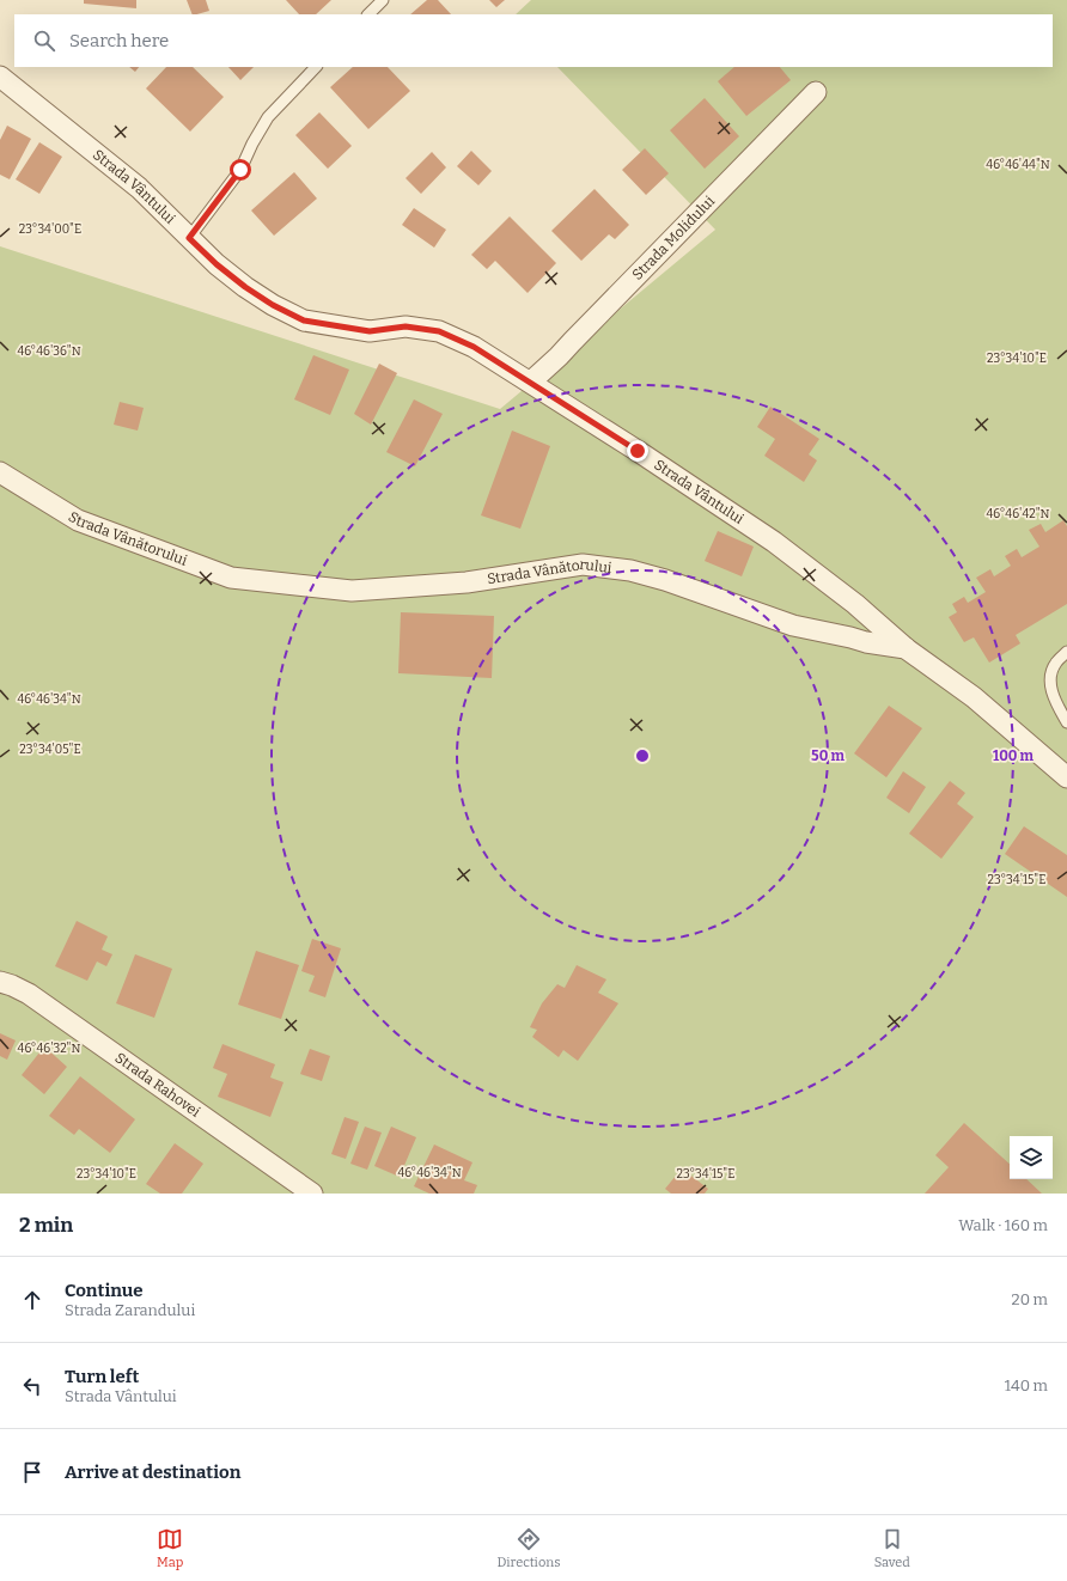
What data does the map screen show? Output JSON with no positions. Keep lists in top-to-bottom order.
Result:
{
  "streets": {
    "street": [
      "Strada Vântului",
      "Strada Molidului",
      "Strada Vânătorului",
      "Strada Rahovei"
    ]
  },
  "crossings": [
    ["Strada Vântului", "Strada Molidului"],
    ["Strada Vântului", "Strada Vânătorului"]
  ],
  "page": {
    "search": "Search here",
    "heading": ["2 min", "Walk · 160 m"],
    "list": [
      ["Continue", "Strada Zarandului", "20 m"],
      ["Turn left", "Strada Vântului", "140 m"],
      "Arrive at destination"
    ],
    "nav": ["Map", "Directions", "Saved"]
  },
  "coordinates": [
    "46°46'44\"N",
    "23°34'00\"E",
    "46°46'36\"N",
    "23°34'10\"E",
    "46°46'42\"N",
    "46°46'34\"N",
    "23°34'05\"E",
    "23°34'15\"E",
    "46°46'32\"N"
  ],
  "rings": ["50 m", "100 m"]
}
